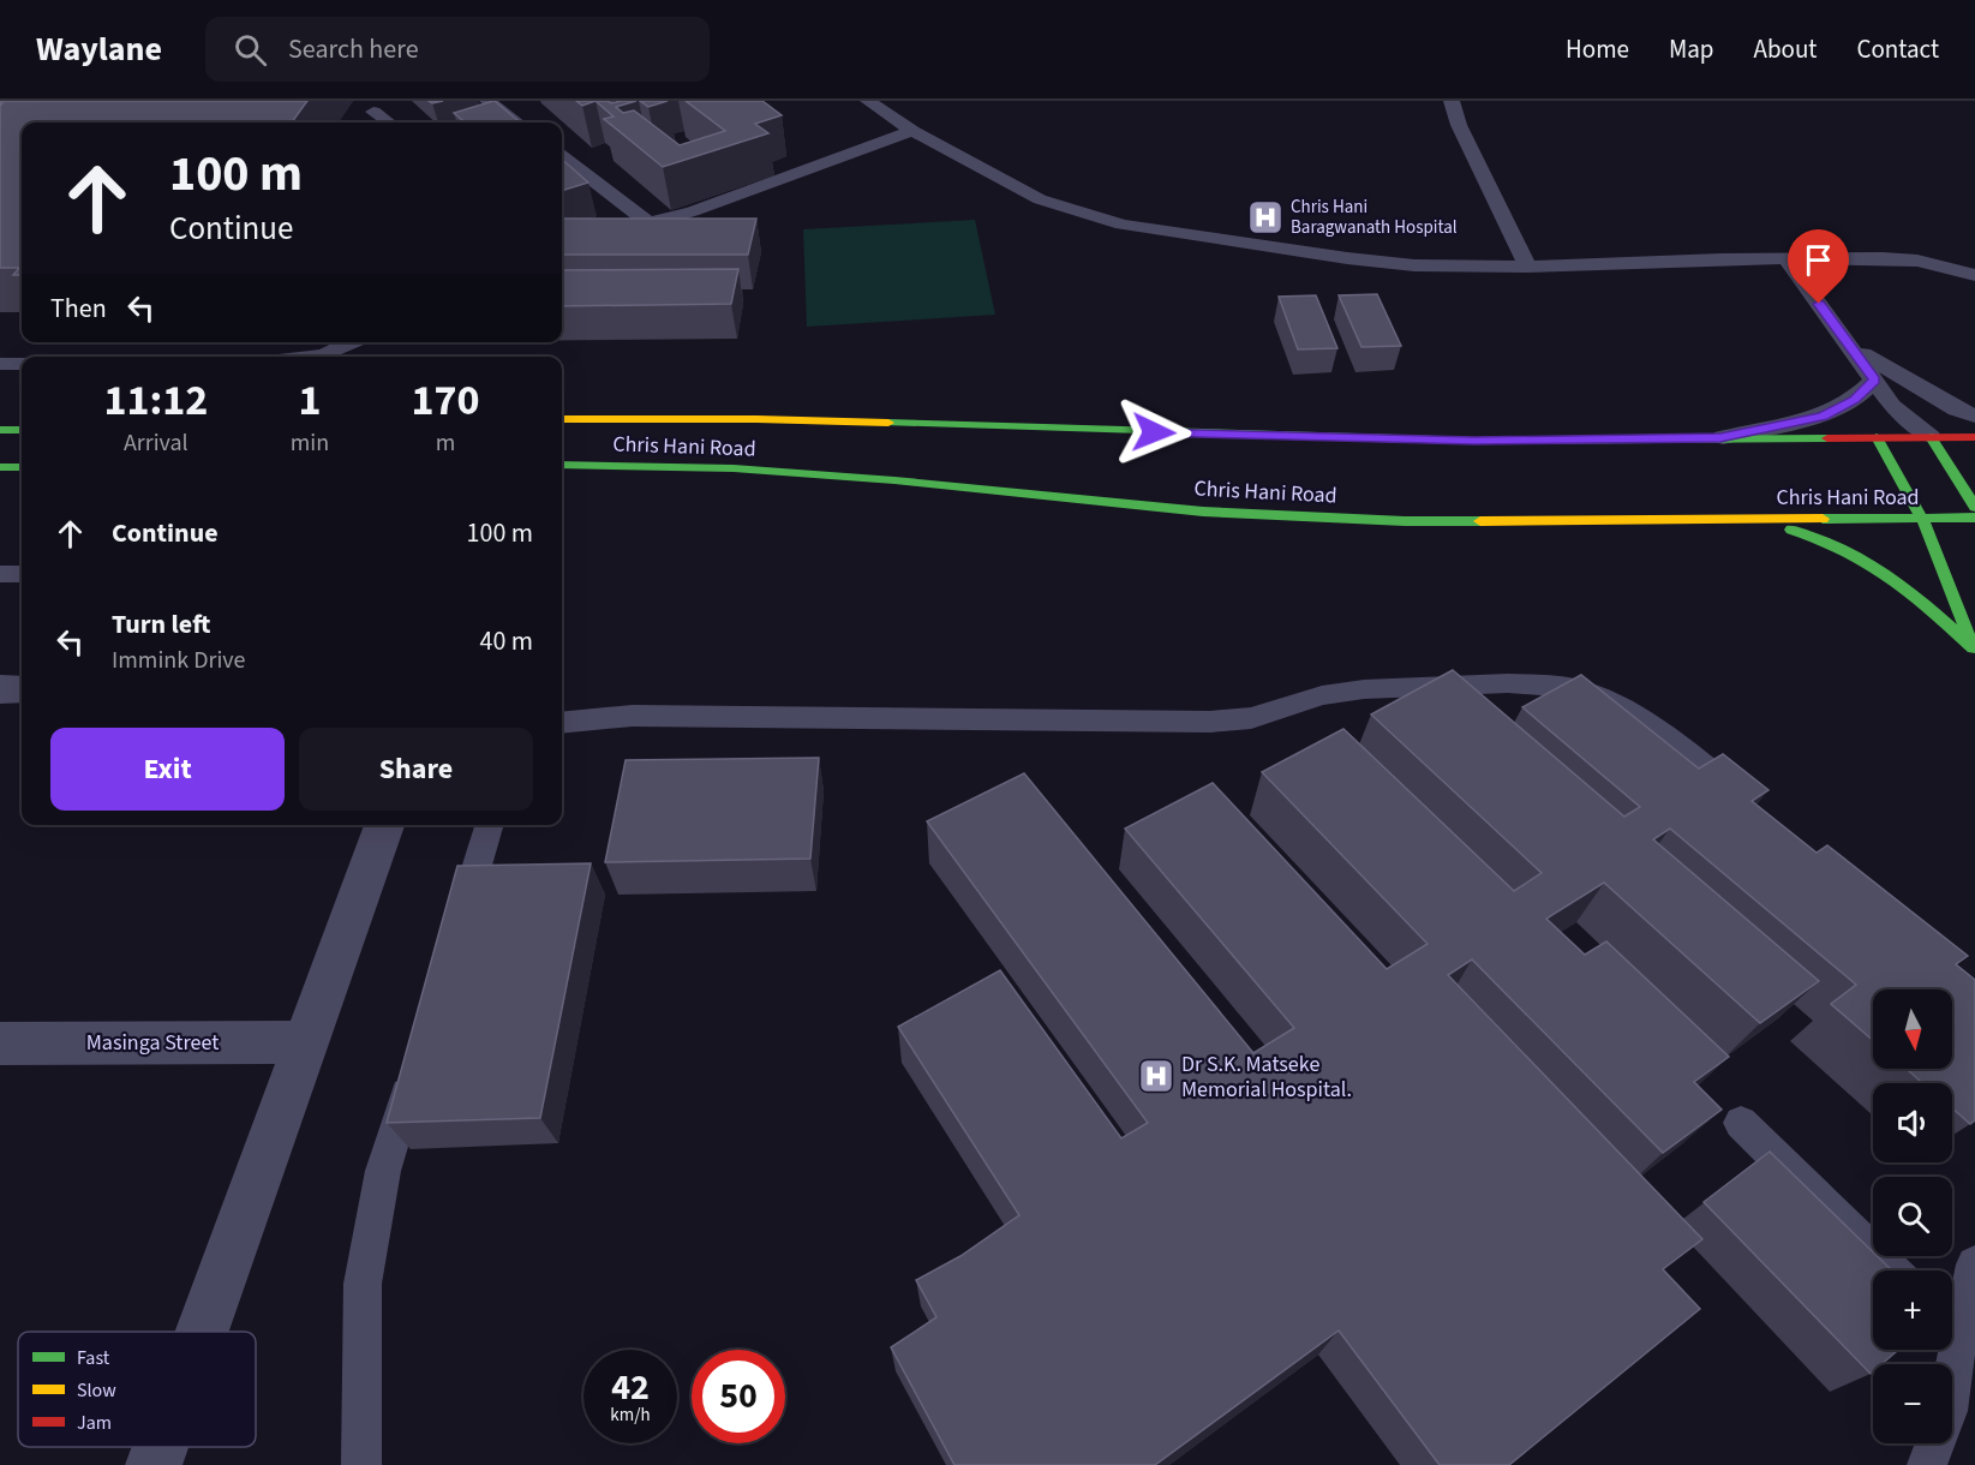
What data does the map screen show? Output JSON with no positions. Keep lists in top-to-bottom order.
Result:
{
  "streets": {
    "main road": ["Chris Hani Road"],
    "street": ["Masinga Street"]
  },
  "places": {
    "hospital": ["Chris Hani Baragwanath Hospital", "Dr S.K. Matseke Memorial Hospital."]
  },
  "legend": ["Fast", "Slow", "Jam"],
  "north": "bottom",
  "page": {
    "header": "Waylane",
    "search": "Search here",
    "nav": [
      "Home",
      "Map",
      "About",
      "Contact"
    ],
    "turn": ["100 m", "Continue"],
    "then": "Then",
    "eta": [
      "11:12",
      "Arrival",
      "1",
      "min",
      "170",
      "m"
    ],
    "list": [
      {
        "name": "Continue",
        "value": "100 m"
      },
      {
        "name": "Turn left",
        "note": "Immink Drive",
        "value": "40 m"
      }
    ],
    "buttons": ["Exit", "Share"],
    "map_buttons": ["+", "−"],
    "speed": "42 km/h",
    "limit": "50"
  }
}
